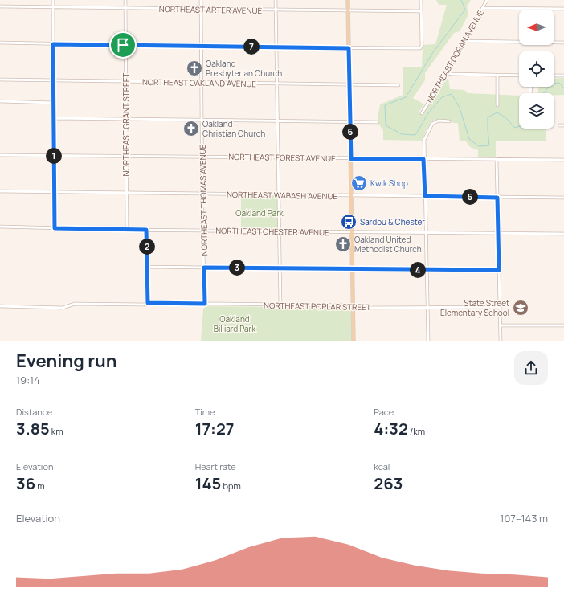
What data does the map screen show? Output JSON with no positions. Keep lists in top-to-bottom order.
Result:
{
  "streets": {
    "street": [
      "NORTHEAST ARTER AVENUE",
      "NORTHEAST DORAN AVENUE",
      "NORTHEAST OAKLAND AVENUE",
      "NORTHEAST GRANT STREET",
      "NORTHEAST FOREST AVENUE",
      "NORTHEAST WABASH AVENUE",
      "NORTHEAST THOMAS AVENUE",
      "NORTHEAST CHESTER AVENUE",
      "NORTHEAST POPLAR STREET"
    ]
  },
  "crossings": [
    ["NORTHEAST ARTER AVENUE", "NORTHEAST GRANT STREET"],
    ["NORTHEAST ARTER AVENUE", "NORTHEAST THOMAS AVENUE"],
    ["NORTHEAST OAKLAND AVENUE", "NORTHEAST GRANT STREET"],
    ["NORTHEAST OAKLAND AVENUE", "NORTHEAST THOMAS AVENUE"],
    ["NORTHEAST GRANT STREET", "NORTHEAST FOREST AVENUE"],
    ["NORTHEAST GRANT STREET", "NORTHEAST WABASH AVENUE"],
    ["NORTHEAST GRANT STREET", "NORTHEAST CHESTER AVENUE"],
    ["NORTHEAST FOREST AVENUE", "NORTHEAST THOMAS AVENUE"],
    ["NORTHEAST WABASH AVENUE", "NORTHEAST THOMAS AVENUE"],
    ["NORTHEAST THOMAS AVENUE", "NORTHEAST CHESTER AVENUE"],
    ["NORTHEAST THOMAS AVENUE", "NORTHEAST POPLAR STREET"]
  ],
  "parks": ["Oakland Park", "Oakland Billiard Park"],
  "places": {
    "church": ["Oakland Presbyterian Church", "Oakland Christian Church", "Oakland United Methodist Church"],
    "supermarket": ["Kwik Shop"],
    "bus stop": ["Sardou & Chester"],
    "school or university": ["State Street Elementary School"]
  },
  "north": "left",
  "page": {
    "pins": [
      "7",
      "6",
      "1",
      "5",
      "2",
      "3",
      "4"
    ],
    "heading": ["Evening run", "19:14"],
    "stats": [
      ["Distance", "3.85 km"],
      ["Time", "17:27"],
      ["Pace", "4:32 /km"],
      ["Elevation", "36 m"],
      ["Heart rate", "145 bpm"],
      ["kcal", "263"]
    ],
    "chart": ["Elevation", "107–143 m"]
  }
}
